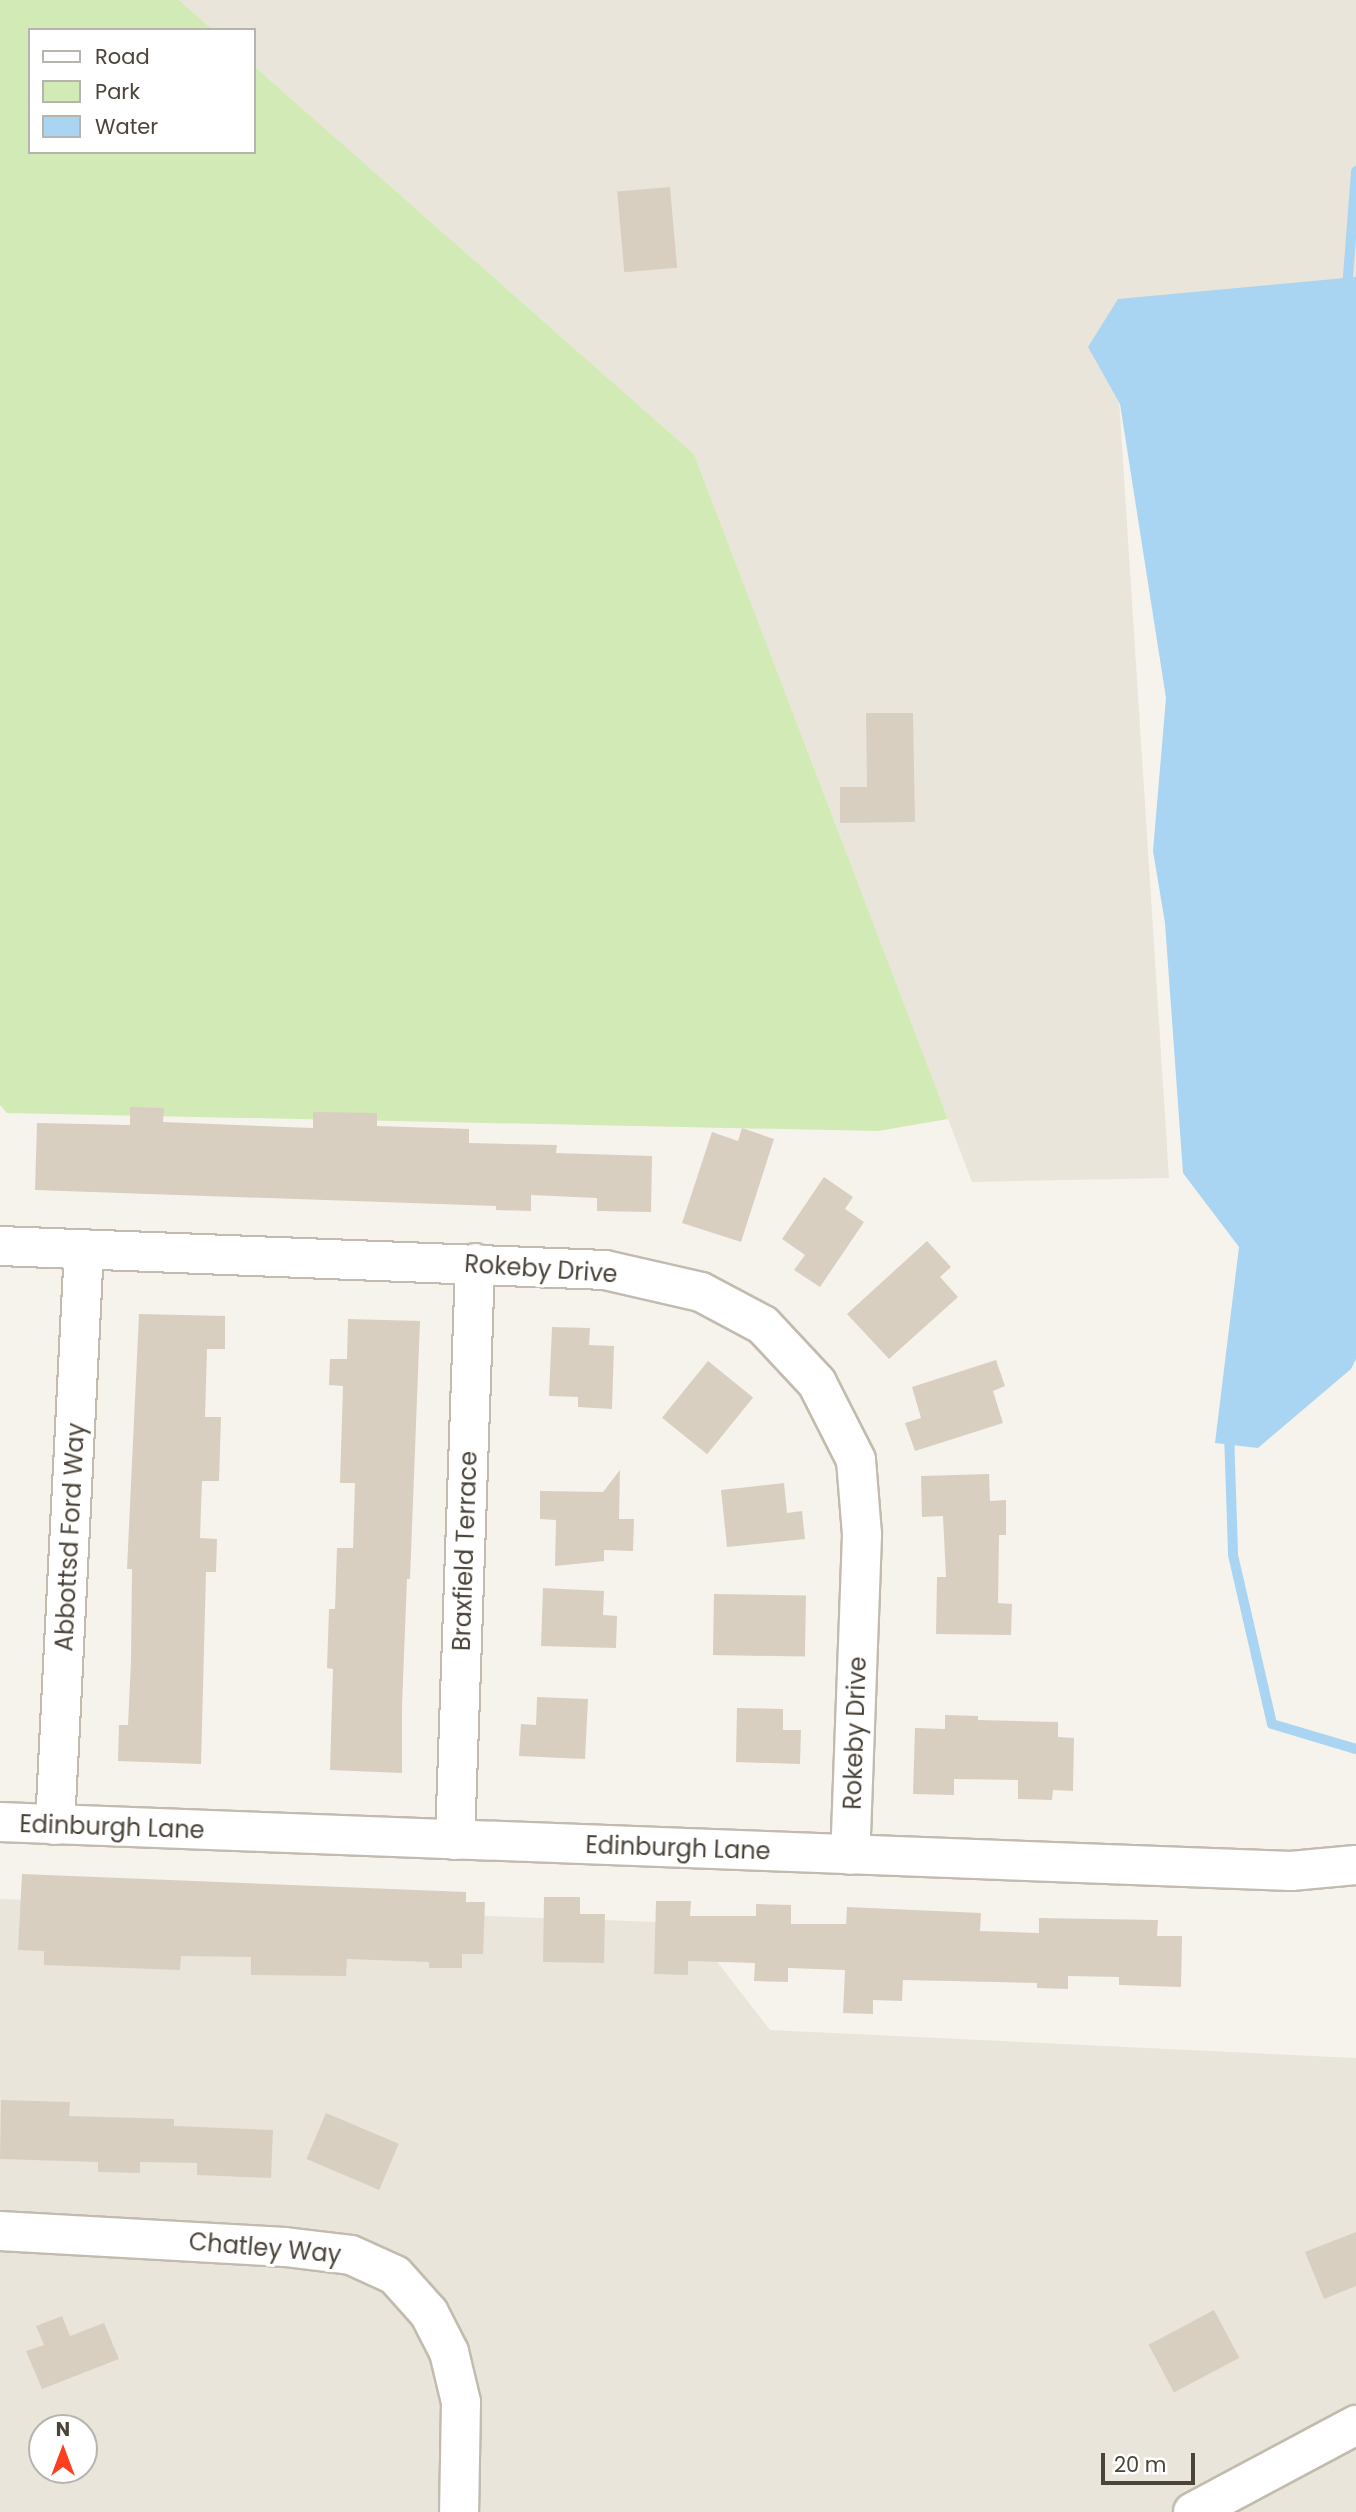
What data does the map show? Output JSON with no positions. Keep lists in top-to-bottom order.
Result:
{
  "streets": {
    "street": [
      "Rokeby Drive",
      "Abbottsd Ford Way",
      "Braxfield Terrace",
      "Edinburgh Lane",
      "Chatley Way"
    ]
  },
  "crossings": [
    ["Rokeby Drive", "Abbottsd Ford Way"],
    ["Rokeby Drive", "Braxfield Terrace"],
    ["Rokeby Drive", "Edinburgh Lane"],
    ["Abbottsd Ford Way", "Edinburgh Lane"],
    ["Braxfield Terrace", "Edinburgh Lane"]
  ],
  "legend": ["Road", "Park", "Water"],
  "scale_bar": "20 m",
  "north": "top"
}
